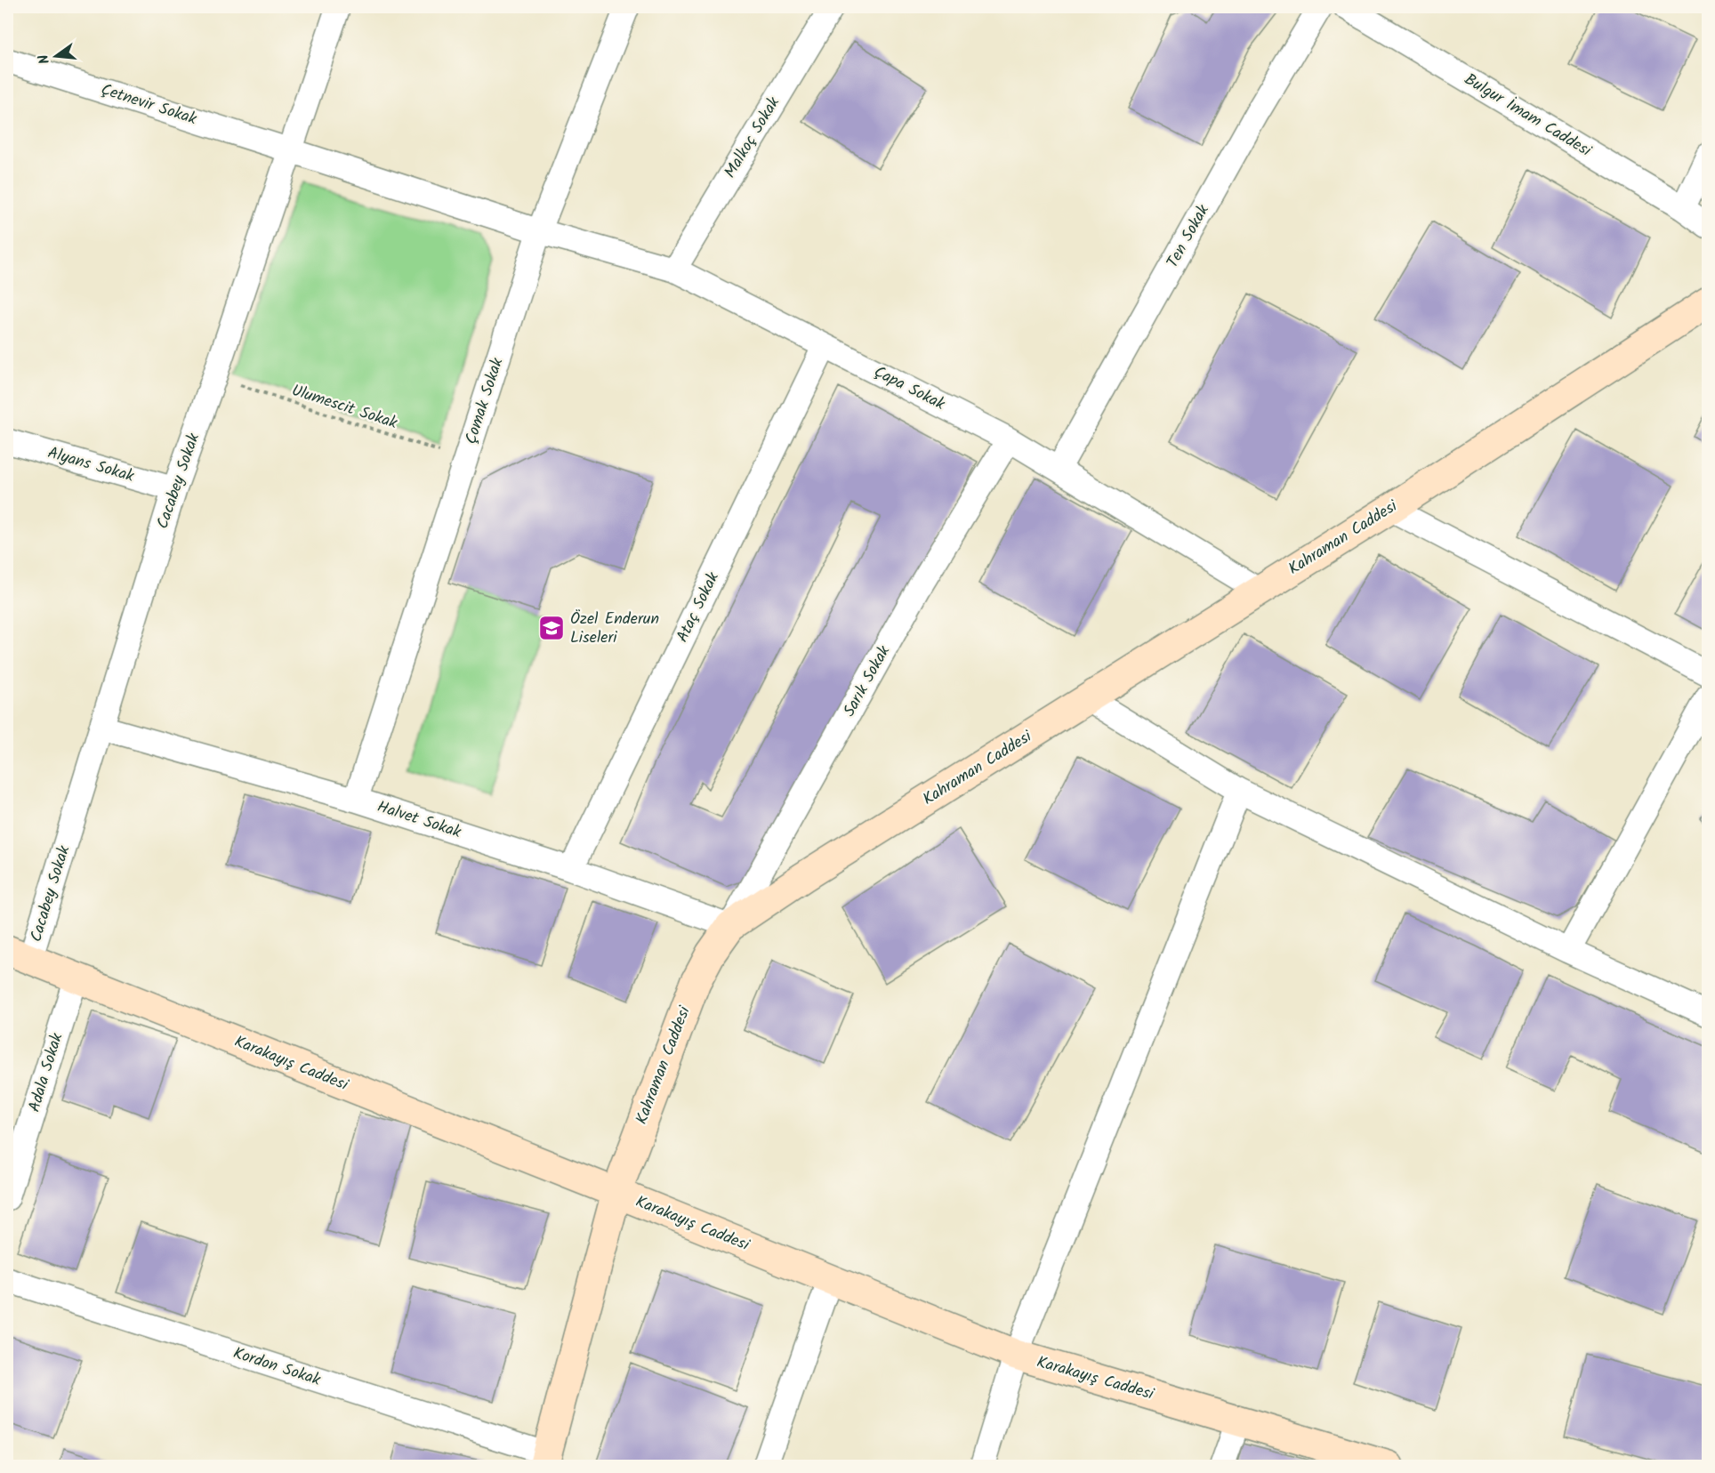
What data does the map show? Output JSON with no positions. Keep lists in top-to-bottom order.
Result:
{
  "streets": {
    "street": [
      "Çetnevir Sokak",
      "Bulgur İmam Caddesi",
      "Malkoç Sokak",
      "Ten Sokak",
      "Çapa Sokak",
      "Çomak Sokak",
      "Alyans Sokak",
      "Cacabey Sokak",
      "Kahraman Caddesi",
      "Ataç Sokak",
      "Sarık Sokak",
      "Halvet Sokak",
      "Karakayış Caddesi",
      "Adala Sokak",
      "Kordon Sokak"
    ],
    "path": ["Ulumescit Sokak"]
  },
  "crossings": [
    ["Çetnevir Sokak", "Çapa Sokak"],
    ["Çetnevir Sokak", "Çomak Sokak"],
    ["Çetnevir Sokak", "Cacabey Sokak"],
    ["Malkoç Sokak", "Çapa Sokak"],
    ["Ten Sokak", "Çapa Sokak"],
    ["Çapa Sokak", "Çomak Sokak"],
    ["Çapa Sokak", "Kahraman Caddesi"],
    ["Çapa Sokak", "Ataç Sokak"],
    ["Çapa Sokak", "Sarık Sokak"],
    ["Çomak Sokak", "Ulumescit Sokak"],
    ["Çomak Sokak", "Halvet Sokak"],
    ["Ulumescit Sokak", "Cacabey Sokak"],
    ["Alyans Sokak", "Cacabey Sokak"],
    ["Cacabey Sokak", "Halvet Sokak"],
    ["Cacabey Sokak", "Karakayış Caddesi"],
    ["Kahraman Caddesi", "Sarık Sokak"],
    ["Kahraman Caddesi", "Halvet Sokak"],
    ["Kahraman Caddesi", "Karakayış Caddesi"],
    ["Kahraman Caddesi", "Kordon Sokak"],
    ["Ataç Sokak", "Halvet Sokak"],
    ["Sarık Sokak", "Halvet Sokak"],
    ["Karakayış Caddesi", "Adala Sokak"]
  ],
  "places": {
    "school or university": ["Özel Enderun Liseleri"]
  },
  "north": "left"
}
